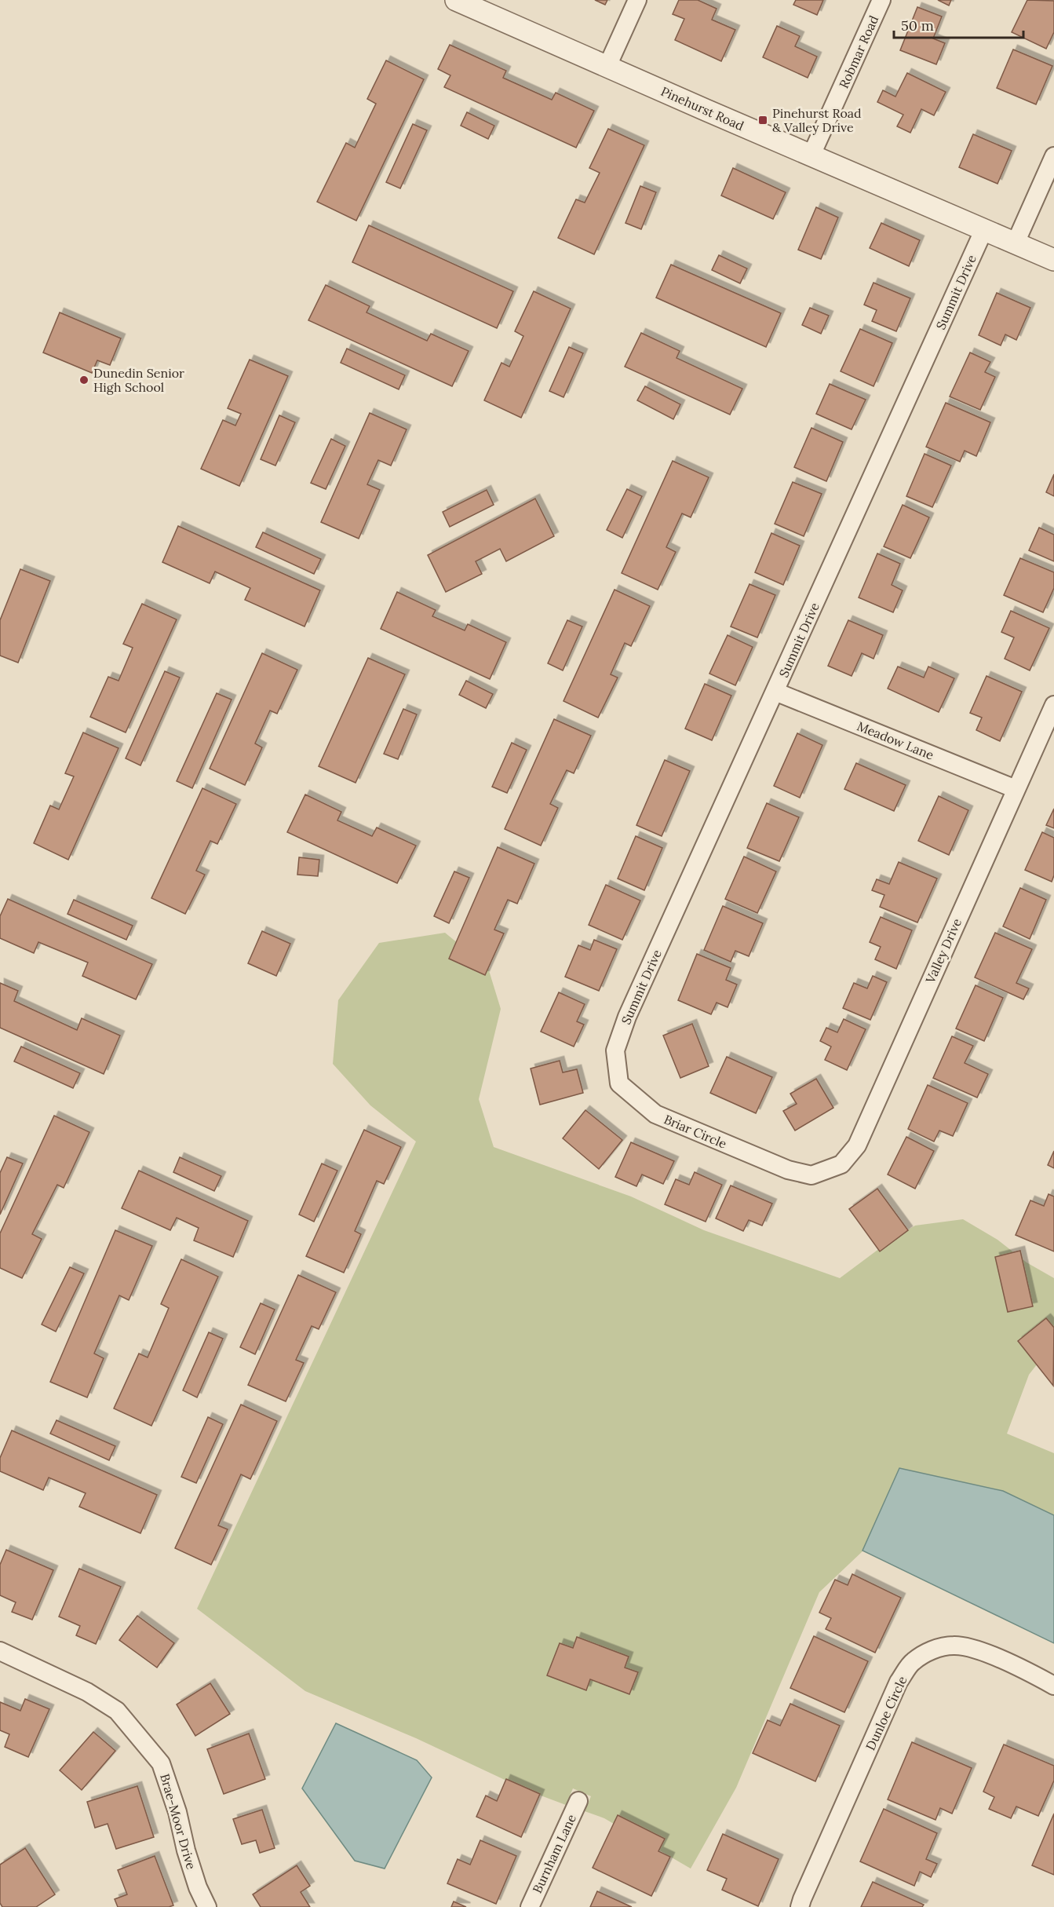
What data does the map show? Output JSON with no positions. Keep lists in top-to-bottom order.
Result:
{
  "streets": {
    "street": [
      "Robmar Road",
      "Pinehurst Road",
      "Summit Drive",
      "Meadow Lane",
      "Valley Drive",
      "Briar Circle",
      "Dunloe Circle",
      "Brae-Moor Drive",
      "Burnham Lane"
    ]
  },
  "crossings": [
    ["Robmar Road", "Pinehurst Road"],
    ["Pinehurst Road", "Summit Drive"],
    ["Summit Drive", "Meadow Lane"],
    ["Summit Drive", "Briar Circle"],
    ["Meadow Lane", "Valley Drive"],
    ["Valley Drive", "Briar Circle"]
  ],
  "places": {
    "transit": ["Pinehurst Road & Valley Drive"],
    "other": ["Dunedin Senior High School"]
  },
  "scale_bar": "50 m"
}
